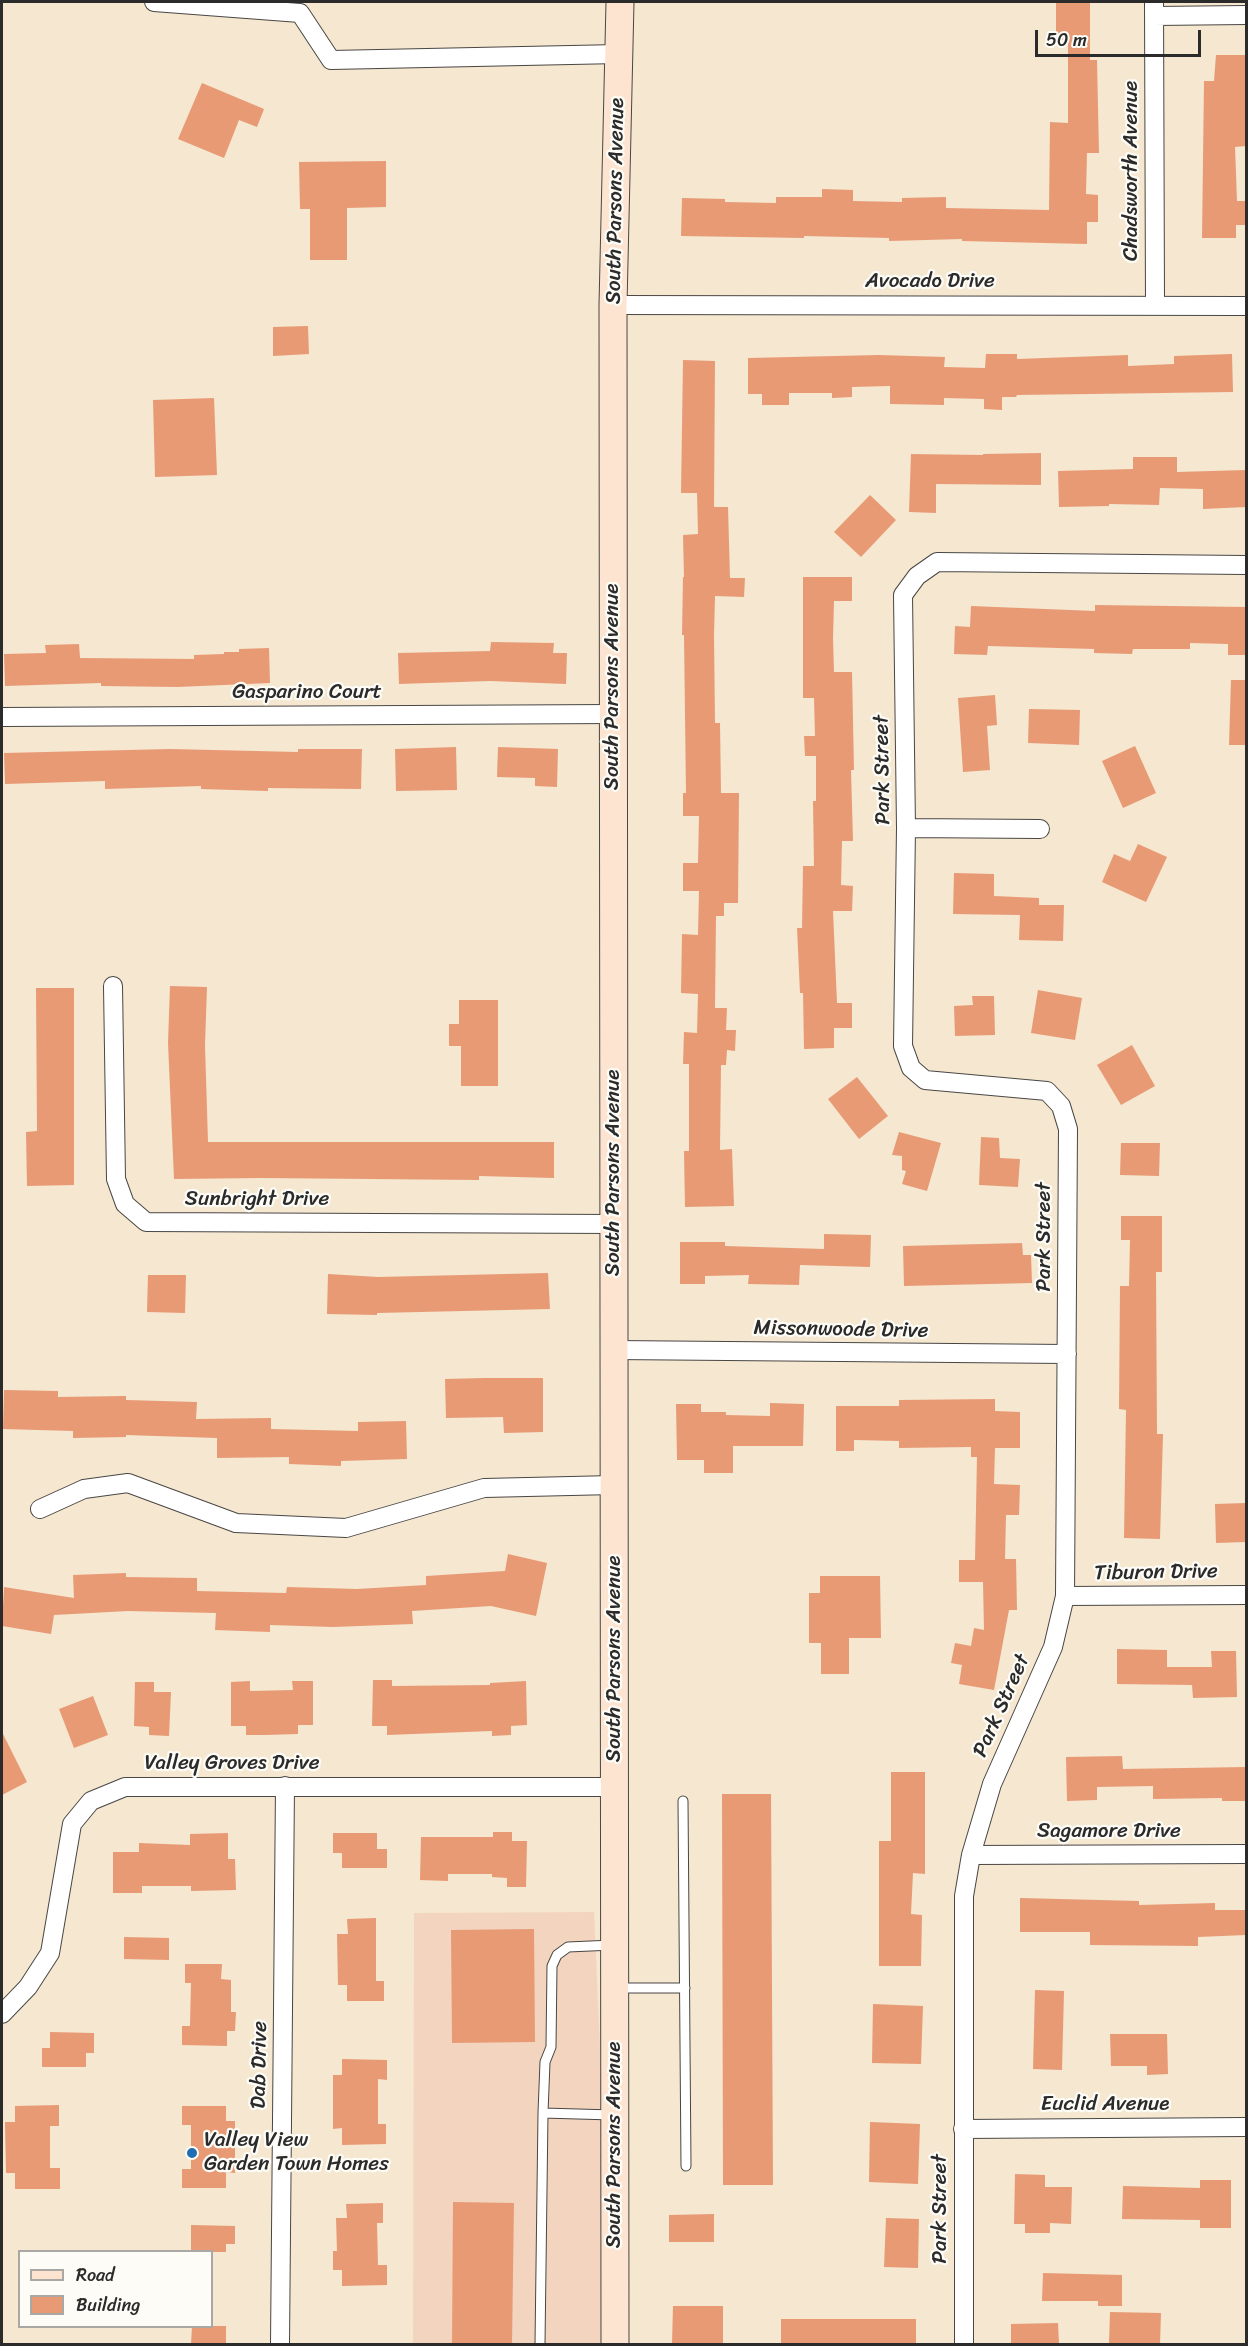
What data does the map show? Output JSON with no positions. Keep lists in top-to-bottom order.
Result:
{
  "streets": {
    "street": [
      "Chadsworth Avenue",
      "South Parsons Avenue",
      "Avocado Drive",
      "Gasparino Court",
      "Park Street",
      "Sunbright Drive",
      "Missonwoode Drive",
      "Tiburon Drive",
      "Valley Groves Drive",
      "Sagamore Drive",
      "Dab Drive",
      "Euclid Avenue"
    ]
  },
  "crossings": [
    ["Chadsworth Avenue", "Avocado Drive"],
    ["South Parsons Avenue", "Avocado Drive"],
    ["South Parsons Avenue", "Gasparino Court"],
    ["South Parsons Avenue", "Sunbright Drive"],
    ["South Parsons Avenue", "Missonwoode Drive"],
    ["South Parsons Avenue", "Valley Groves Drive"],
    ["Park Street", "Missonwoode Drive"],
    ["Park Street", "Tiburon Drive"],
    ["Park Street", "Sagamore Drive"],
    ["Park Street", "Euclid Avenue"],
    ["Valley Groves Drive", "Dab Drive"]
  ],
  "places": ["Valley View Garden Town Homes"],
  "legend": ["Road", "Building"],
  "scale_bar": "50 m"
}
